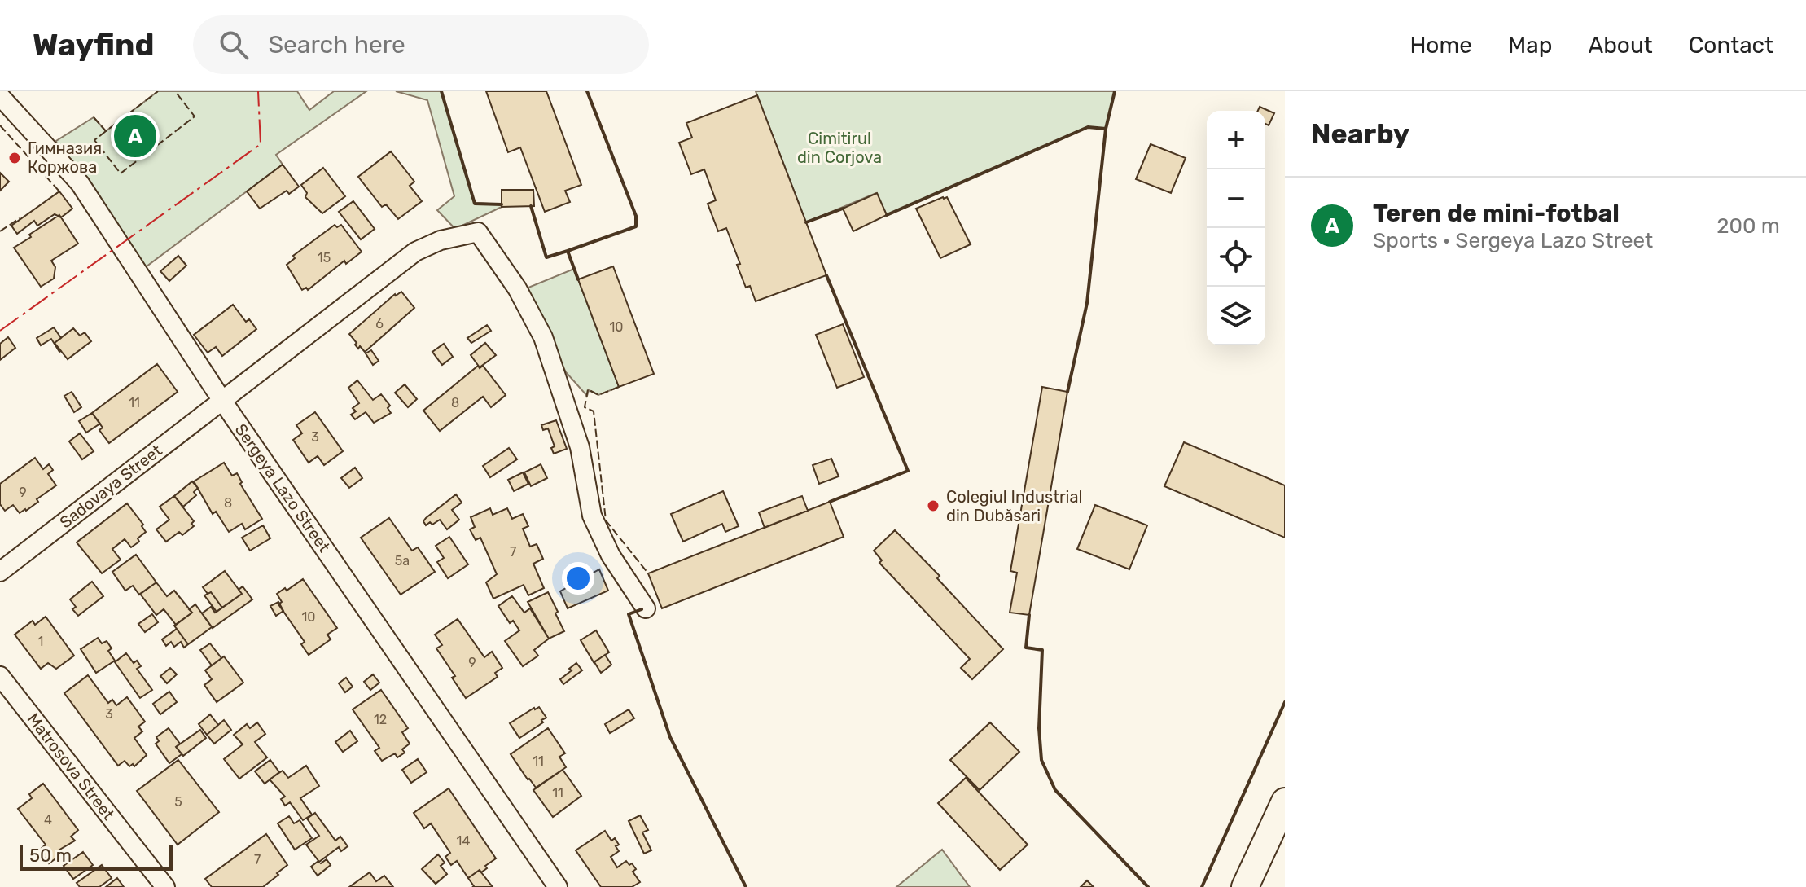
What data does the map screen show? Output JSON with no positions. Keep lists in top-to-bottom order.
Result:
{
  "streets": {
    "street": ["Sadovaya Street", "Sergeya Lazo Street", "Matrosova Street"]
  },
  "crossings": [
    ["Sadovaya Street", "Sergeya Lazo Street"]
  ],
  "parks": ["Cimitirul din Corjova"],
  "places": ["Гимназия Коржова", "Colegiul Industrial din Dubăsari"],
  "house_numbers": [
    "15",
    "6",
    "10",
    "11",
    "8",
    "3",
    "9",
    "8",
    "7",
    "5а",
    "10",
    "1",
    "9",
    "3",
    "12",
    "11",
    "11",
    "5",
    "4",
    "14",
    "7"
  ],
  "scale_bar": "50 m",
  "page": {
    "header": "Wayfind",
    "search": "Search here",
    "nav": [
      "Home",
      "Map",
      "About",
      "Contact"
    ],
    "heading": "Nearby",
    "map_buttons": ["+", "−"],
    "pins": "A",
    "list": [
      {
        "mark": "A",
        "name": "Teren de mini-fotbal",
        "note": "Sports · Sergeya Lazo Street",
        "value": "200 m"
      }
    ],
    "scale": "50 m"
  }
}
